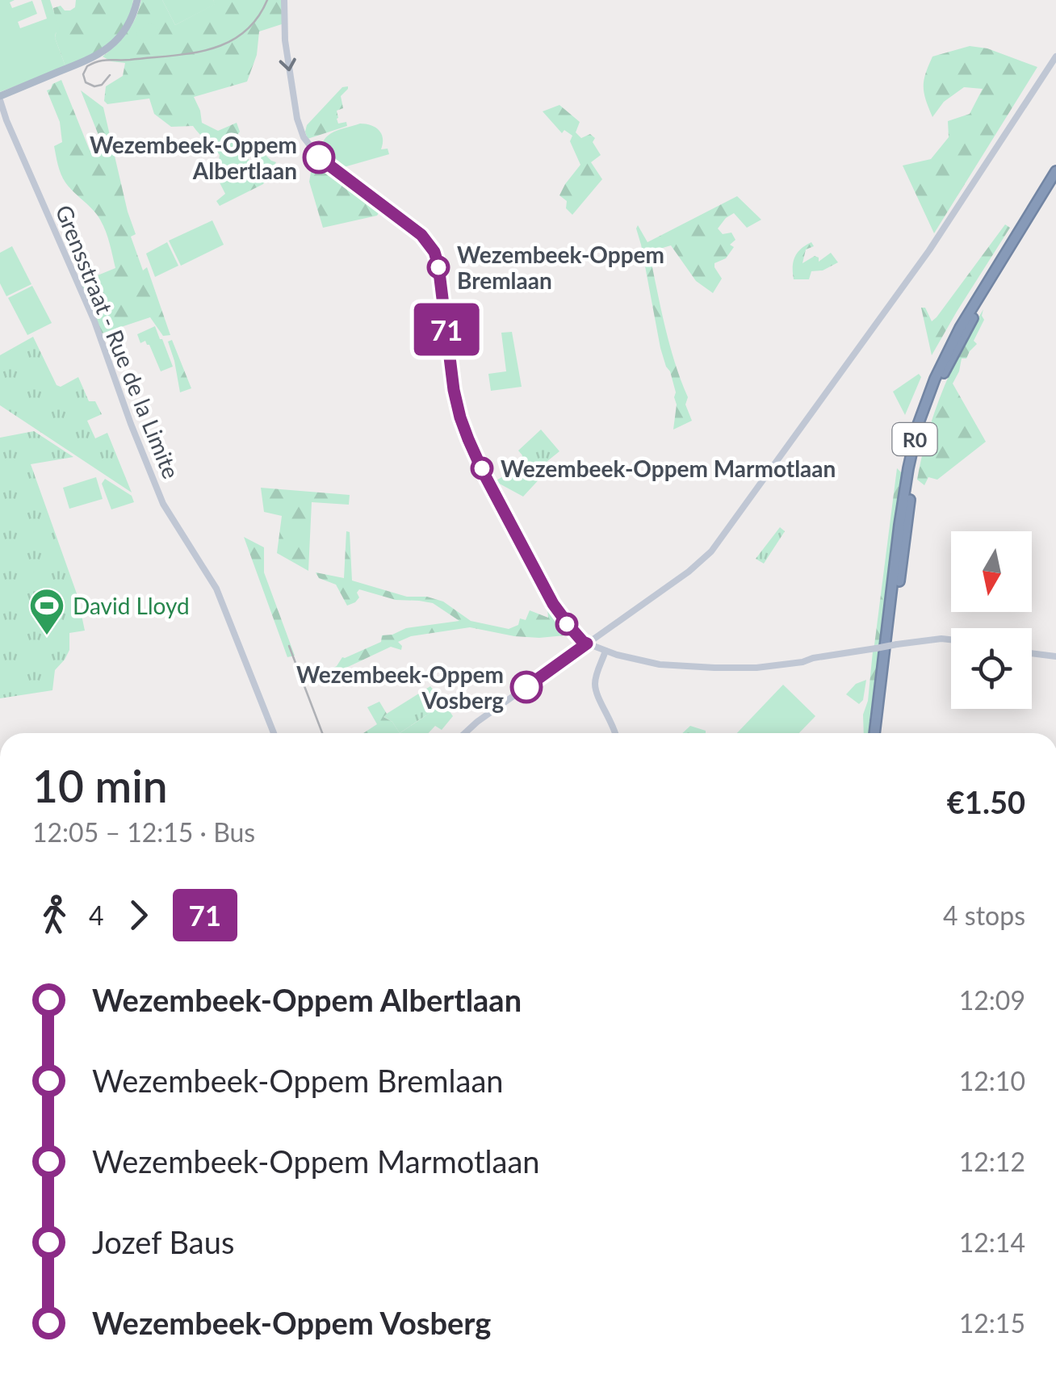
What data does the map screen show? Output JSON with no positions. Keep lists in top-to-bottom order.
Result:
{
  "streets": {
    "highway": ["R0"],
    "street": ["Grensstraat - Rue de la Limite"]
  },
  "places": {
    "other": [
      "Wezembeek-Oppem Albertlaan",
      "Wezembeek-Oppem Bremlaan",
      "Wezembeek-Oppem Marmotlaan",
      "Wezembeek-Oppem Vosberg"
    ],
    "sports": ["David Lloyd"]
  },
  "lines": ["bus line 71"],
  "north": "bottom",
  "page": {
    "on_map": "71",
    "heading": ["10 min", "12:05 – 12:15 · Bus", "€1.50"],
    "legs": ["4", "71", "4 stops"],
    "list": [
      {
        "name": "Wezembeek-Oppem Albertlaan",
        "value": "12:09"
      },
      {
        "name": "Wezembeek-Oppem Bremlaan",
        "value": "12:10"
      },
      {
        "name": "Wezembeek-Oppem Marmotlaan",
        "value": "12:12"
      },
      {
        "name": "Jozef Baus",
        "value": "12:14"
      },
      {
        "name": "Wezembeek-Oppem Vosberg",
        "value": "12:15"
      }
    ]
  }
}
